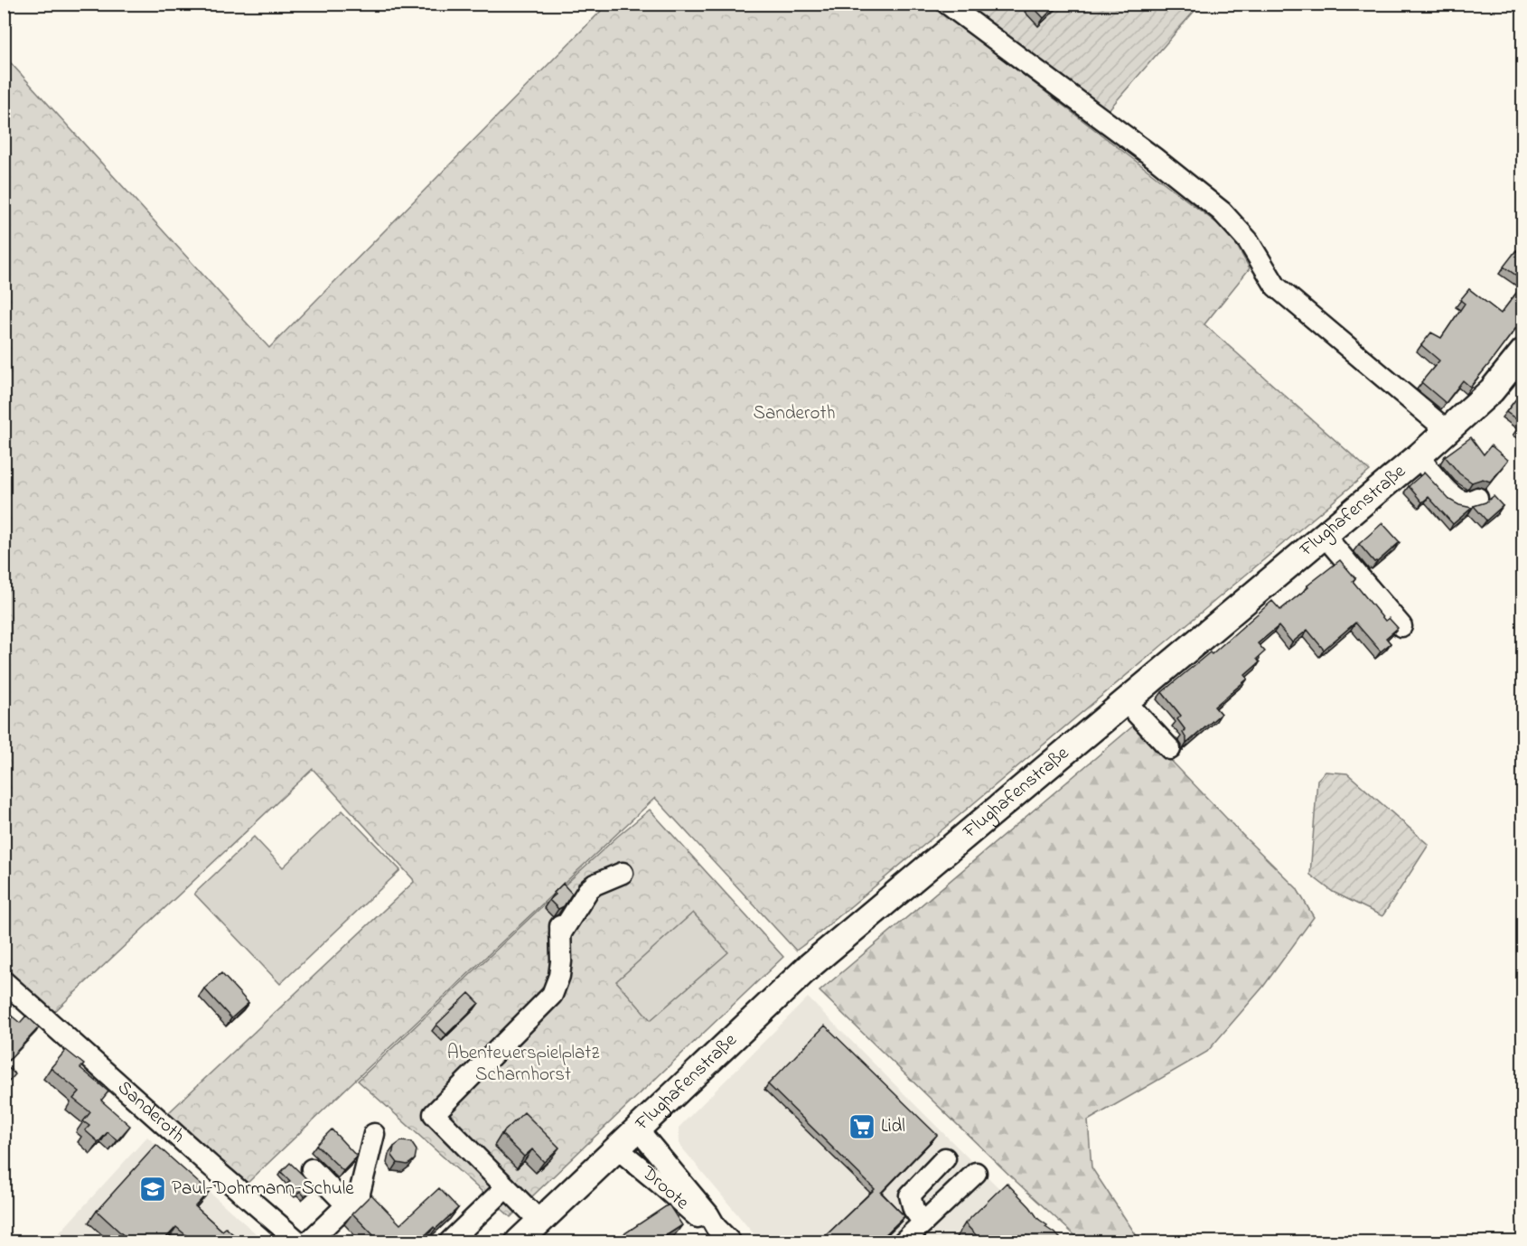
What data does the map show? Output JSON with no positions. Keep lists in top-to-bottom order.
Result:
{
  "streets": {
    "main road": ["Flughafenstraße"],
    "street": ["Sanderoth", "Droote"]
  },
  "crossings": [
    ["Flughafenstraße", "Droote"]
  ],
  "parks": ["Sanderoth", "Abenteuerspielplatz Scharnhorst"],
  "places": {
    "supermarket": ["Lidl"],
    "school or university": ["Paul-Dohrmann-Schule"]
  }
}
